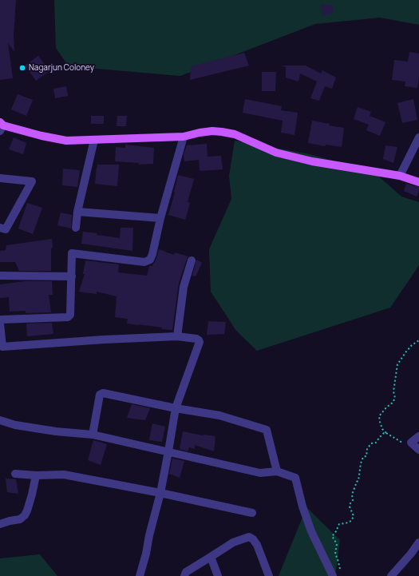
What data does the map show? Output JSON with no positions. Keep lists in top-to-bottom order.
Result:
{
  "places": ["Nagarjun Coloney"]
}
